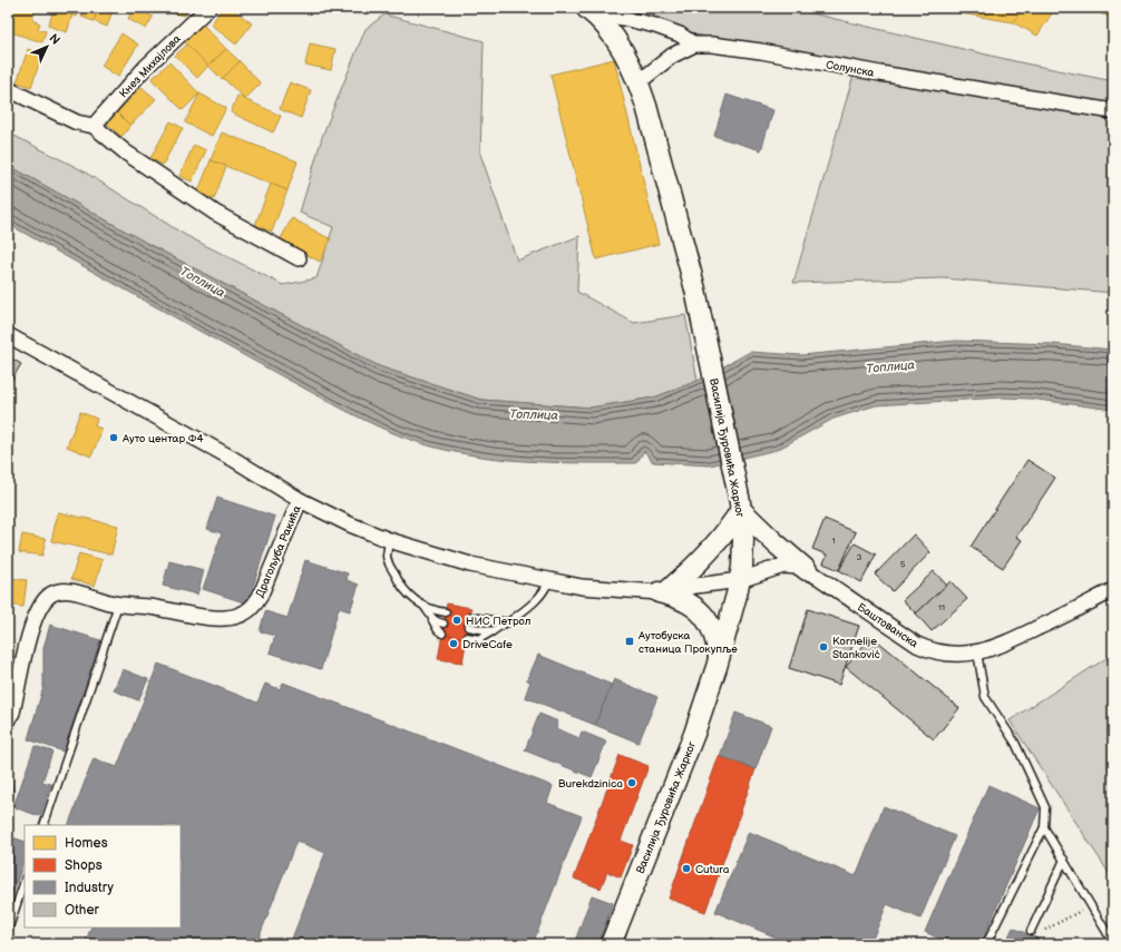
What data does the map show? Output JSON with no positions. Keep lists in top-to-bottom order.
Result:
{
  "streets": {
    "main road": ["Василија Ђуровића Жарког"],
    "street": [
      "Кнез Михајлова",
      "Солунска",
      "Драгољуба Ракића",
      "Баштованска"
    ]
  },
  "crossings": [
    ["Василија Ђуровића Жарког", "Драгољуба Ракића"],
    ["Василија Ђуровића Жарког", "Баштованска"],
    ["Драгољуба Ракића", "Баштованска"]
  ],
  "water": ["Топлица"],
  "places": {
    "other": [
      "Ауто центар Ф4",
      "НИС Петрол",
      "DriveCafe",
      "Kornelije Stanković",
      "Burekdzinica",
      "Cutura"
    ],
    "transit": ["Аутобуска станица Прокупље"]
  },
  "house_numbers": [
    "1",
    "3",
    "5",
    "11"
  ],
  "legend": [
    "Homes",
    "Shops",
    "Industry",
    "Other"
  ],
  "north": "top right"
}
